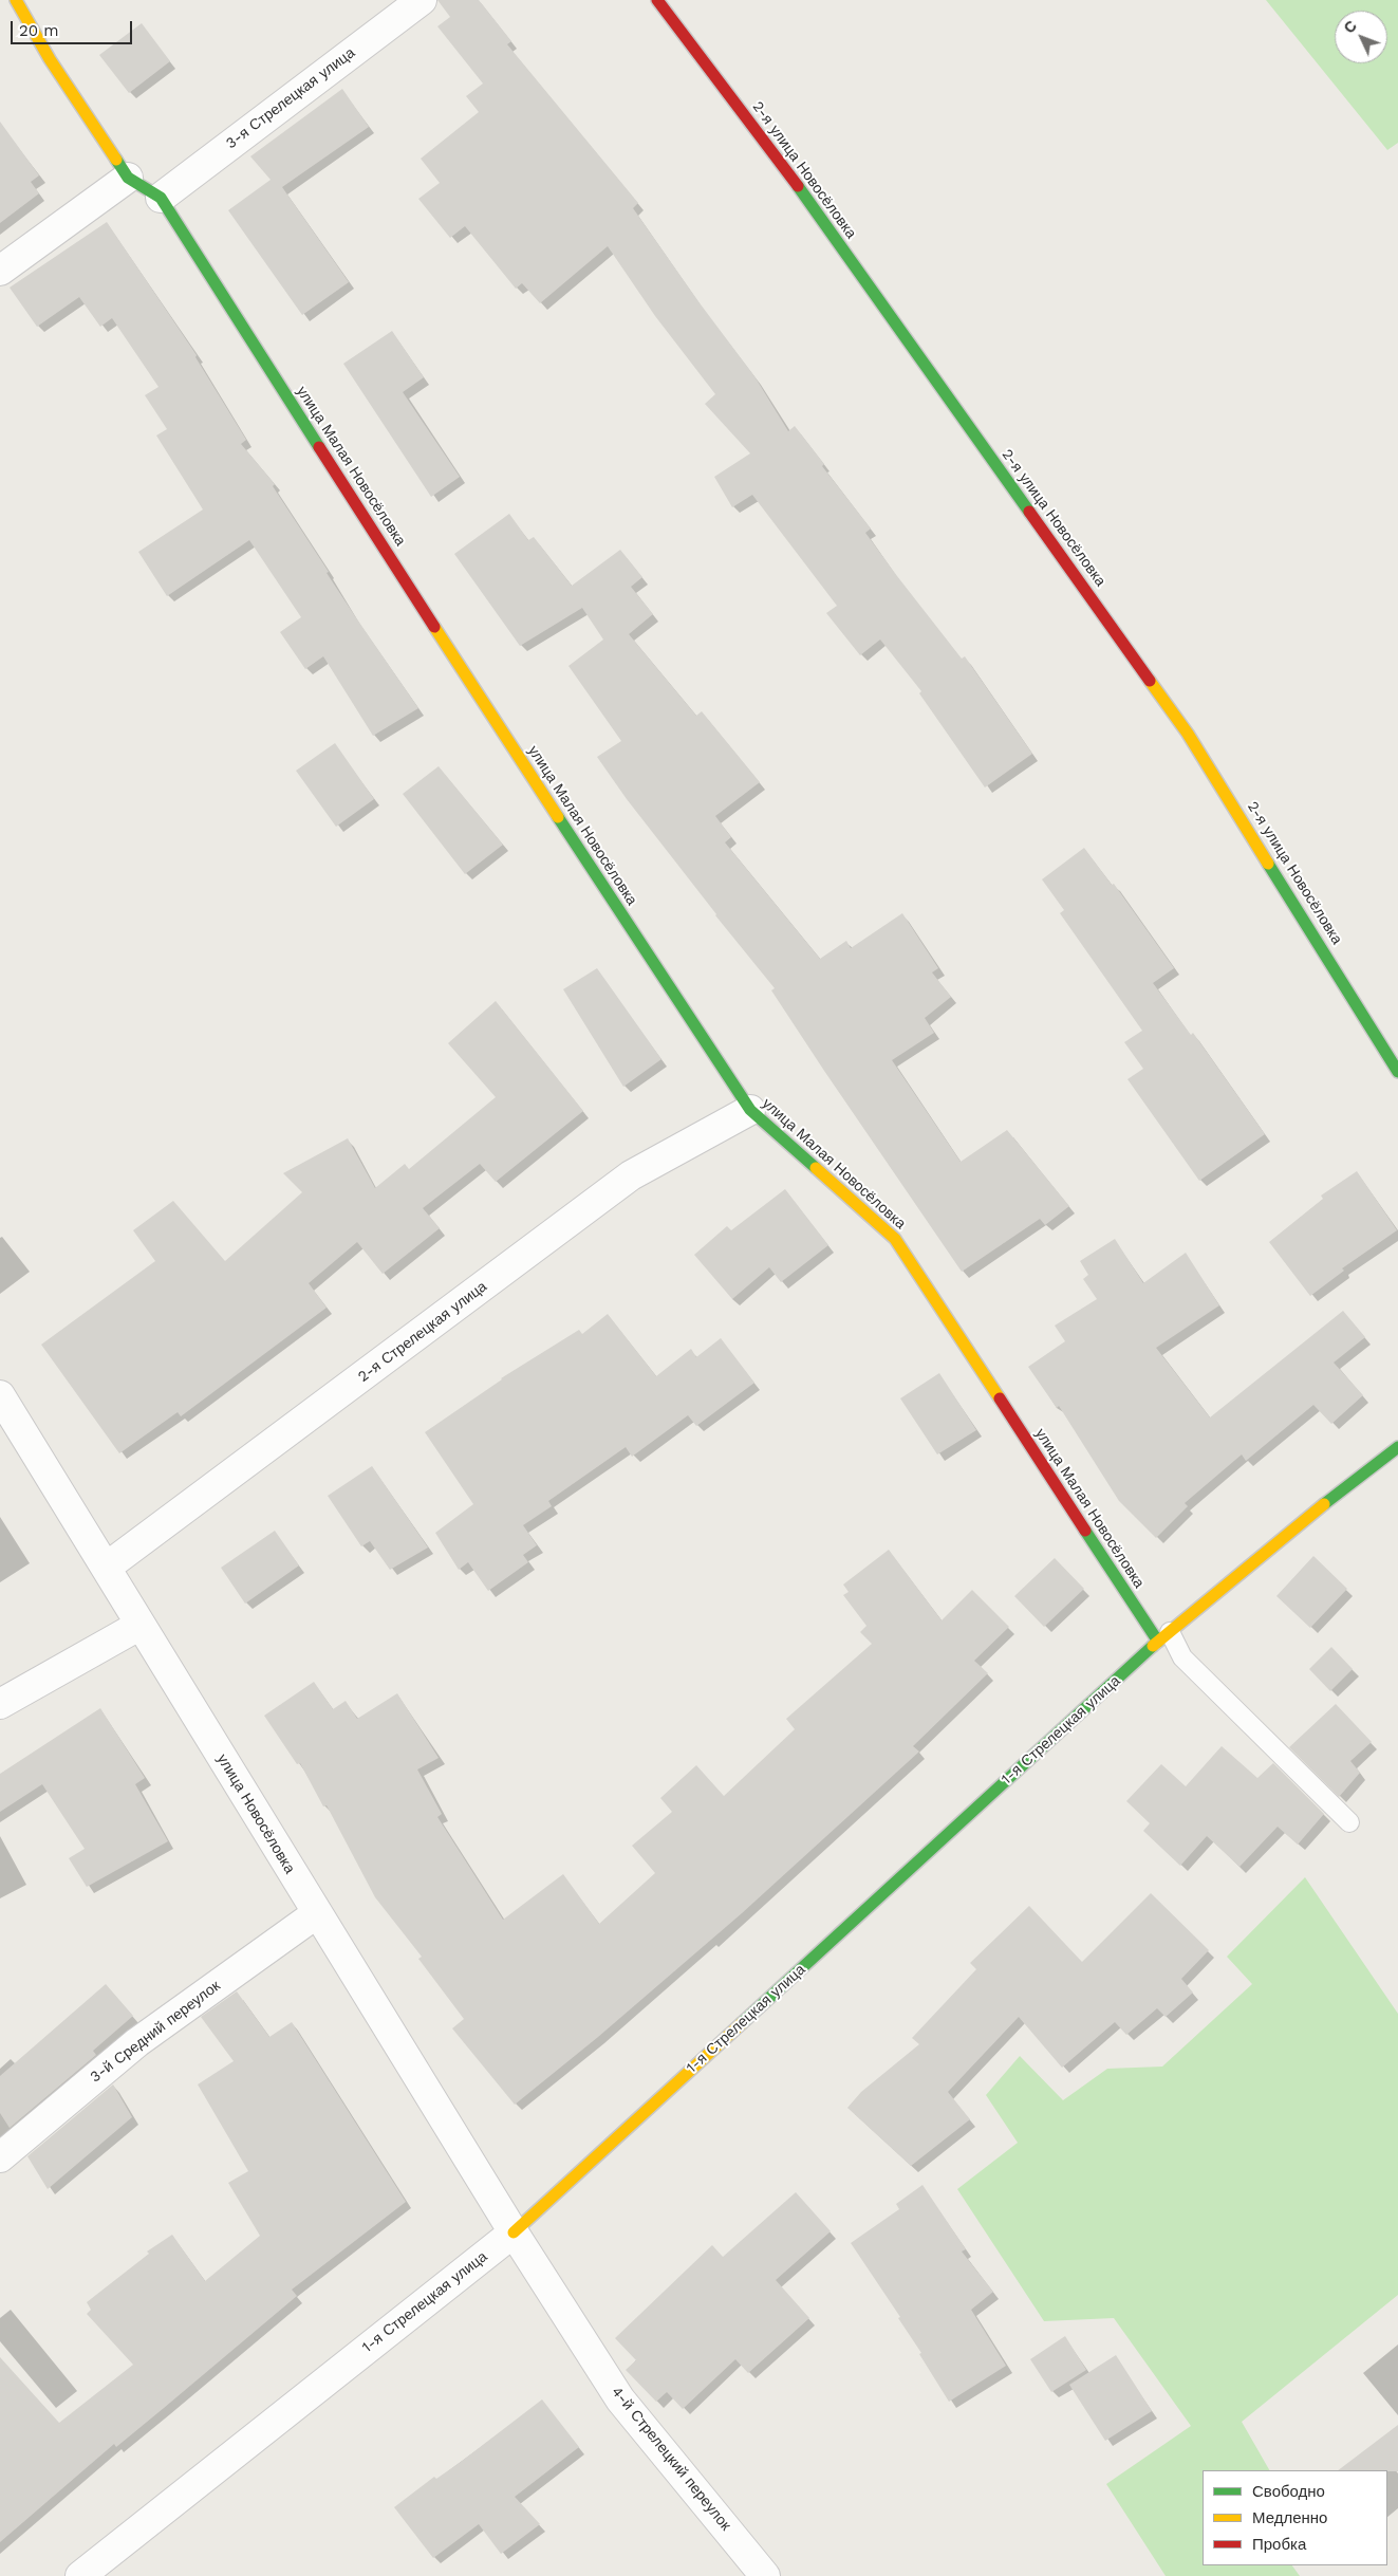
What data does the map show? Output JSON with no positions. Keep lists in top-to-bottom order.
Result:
{
  "streets": {
    "street": [
      "3-я Стрелецкая улица",
      "2-я улица Новосёловка",
      "улица Малая Новосёловка",
      "2-я Стрелецкая улица",
      "1-я Стрелецкая улица",
      "улица Новосёловка",
      "3-й Средний переулок",
      "4-й Стрелецкий переулок"
    ]
  },
  "crossings": [
    ["3-я Стрелецкая улица", "улица Малая Новосёловка"],
    ["улица Малая Новосёловка", "2-я Стрелецкая улица"],
    ["улица Малая Новосёловка", "1-я Стрелецкая улица"],
    ["2-я Стрелецкая улица", "улица Новосёловка"],
    ["1-я Стрелецкая улица", "улица Новосёловка"],
    ["1-я Стрелецкая улица", "4-й Стрелецкий переулок"],
    ["улица Новосёловка", "3-й Средний переулок"],
    ["улица Новосёловка", "4-й Стрелецкий переулок"]
  ],
  "legend": ["Свободно", "Медленно", "Пробка"],
  "scale_bar": "20 m",
  "north": "top left"
}
